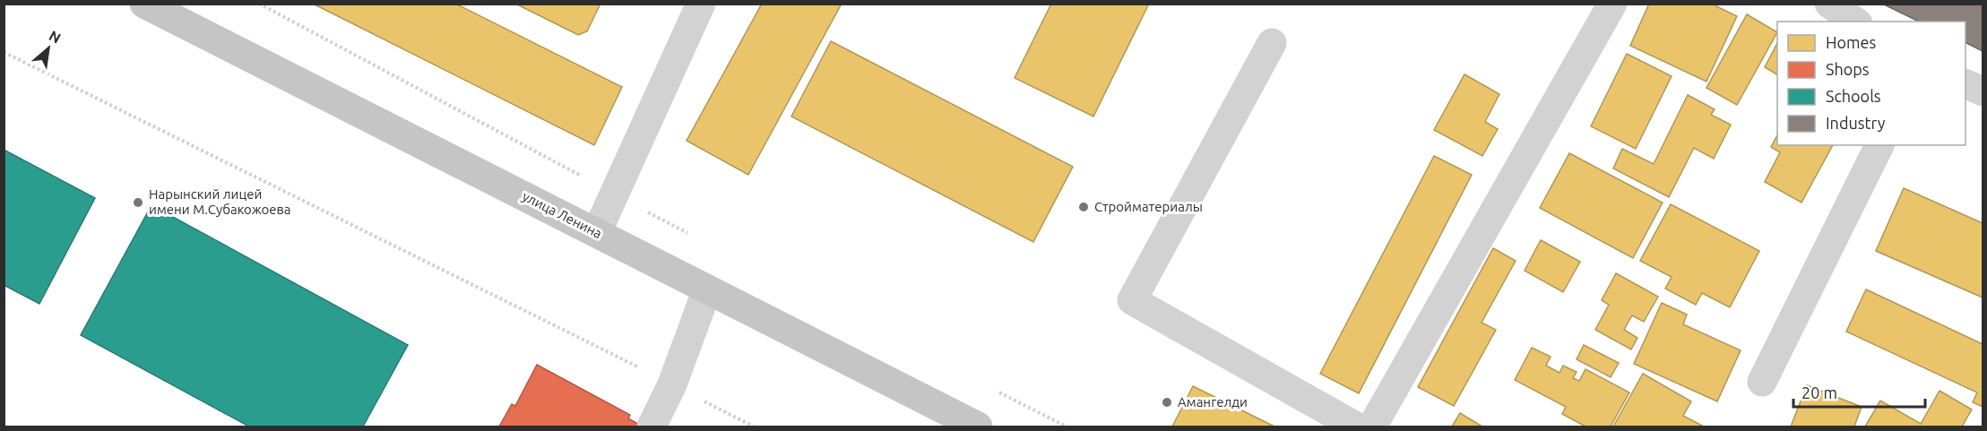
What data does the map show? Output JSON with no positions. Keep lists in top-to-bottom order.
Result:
{
  "streets": {
    "main road": ["улица Ленина"]
  },
  "places": ["Нарынский лицей имени М.Субакожоева", "Стройматериалы", "Амангелди"],
  "legend": [
    "Homes",
    "Shops",
    "Schools",
    "Industry"
  ],
  "scale_bar": "20 m",
  "north": "top right"
}
